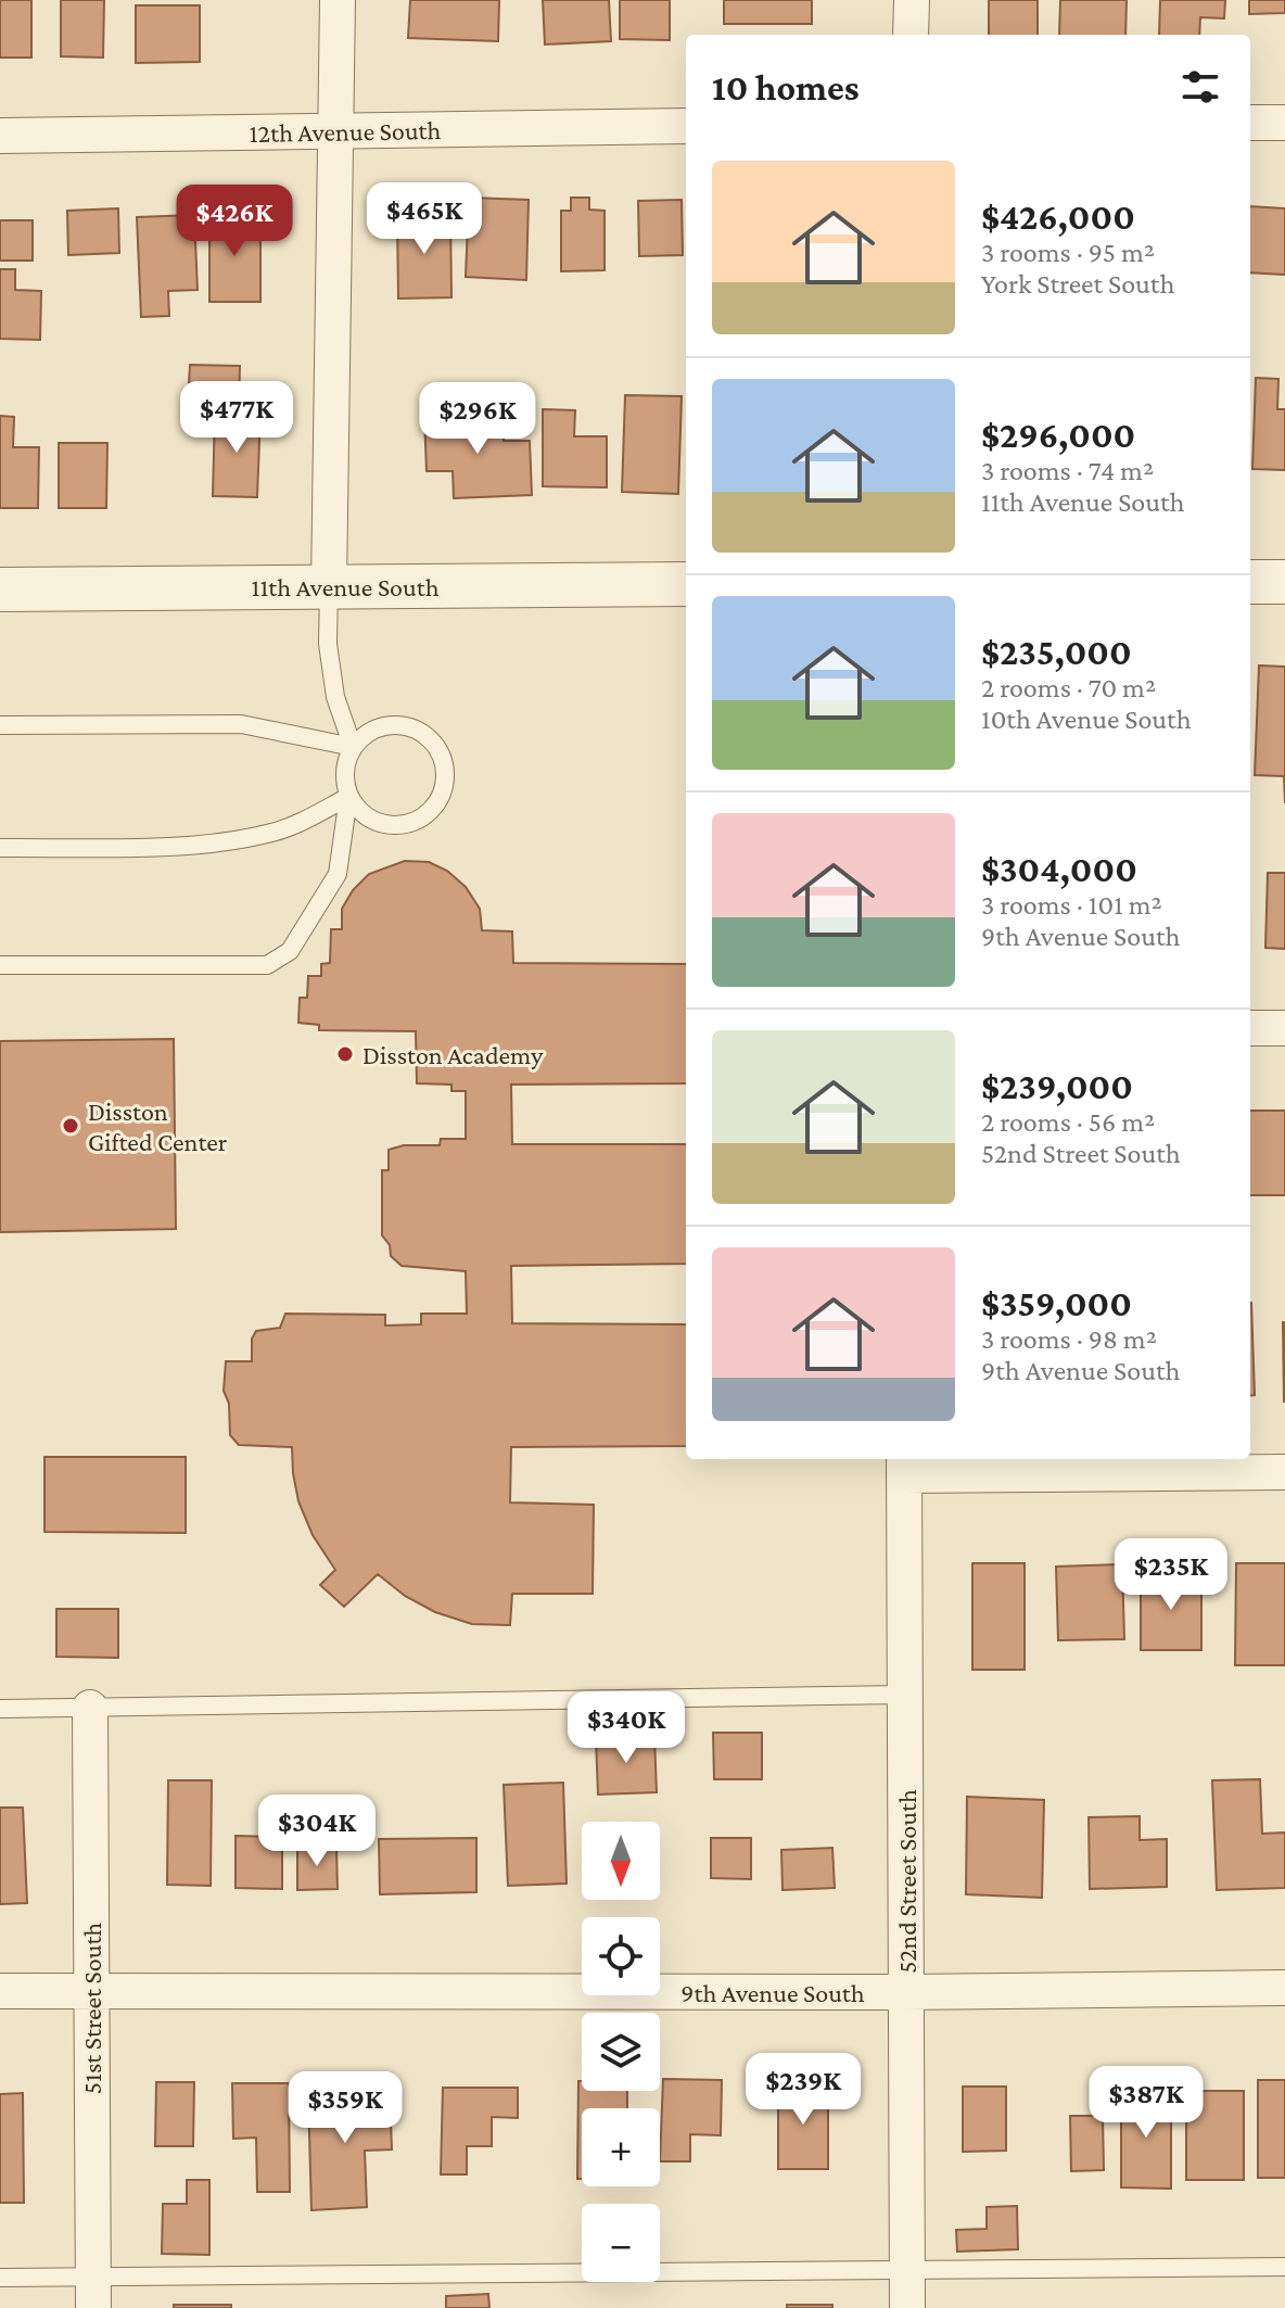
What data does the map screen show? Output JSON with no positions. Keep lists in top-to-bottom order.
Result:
{
  "streets": {
    "street": [
      "12th Avenue South",
      "11th Avenue South",
      "52nd Street South",
      "9th Avenue South",
      "51st Street South"
    ]
  },
  "crossings": [
    ["52nd Street South", "9th Avenue South"],
    ["9th Avenue South", "51st Street South"]
  ],
  "places": ["Disston Academy", "Disston Gifted Center"],
  "north": "bottom",
  "page": {
    "heading": "10 homes",
    "list": [
      {
        "name": "$426,000",
        "note": "3 rooms · 95 m² · York Street South"
      },
      {
        "name": "$296,000",
        "note": "3 rooms · 74 m² · 11th Avenue South"
      },
      {
        "name": "$235,000",
        "note": "2 rooms · 70 m² · 10th Avenue South"
      },
      {
        "name": "$304,000",
        "note": "3 rooms · 101 m² · 9th Avenue South"
      },
      {
        "name": "$239,000",
        "note": "2 rooms · 56 m² · 52nd Street South"
      },
      {
        "name": "$359,000",
        "note": "3 rooms · 98 m² · 9th Avenue South"
      }
    ],
    "price": [
      "$465K",
      "$426K",
      "$477K",
      "$296K",
      "$235K",
      "$340K",
      "$304K",
      "$239K",
      "$387K",
      "$359K"
    ],
    "map_buttons": ["+", "−"]
  }
}
